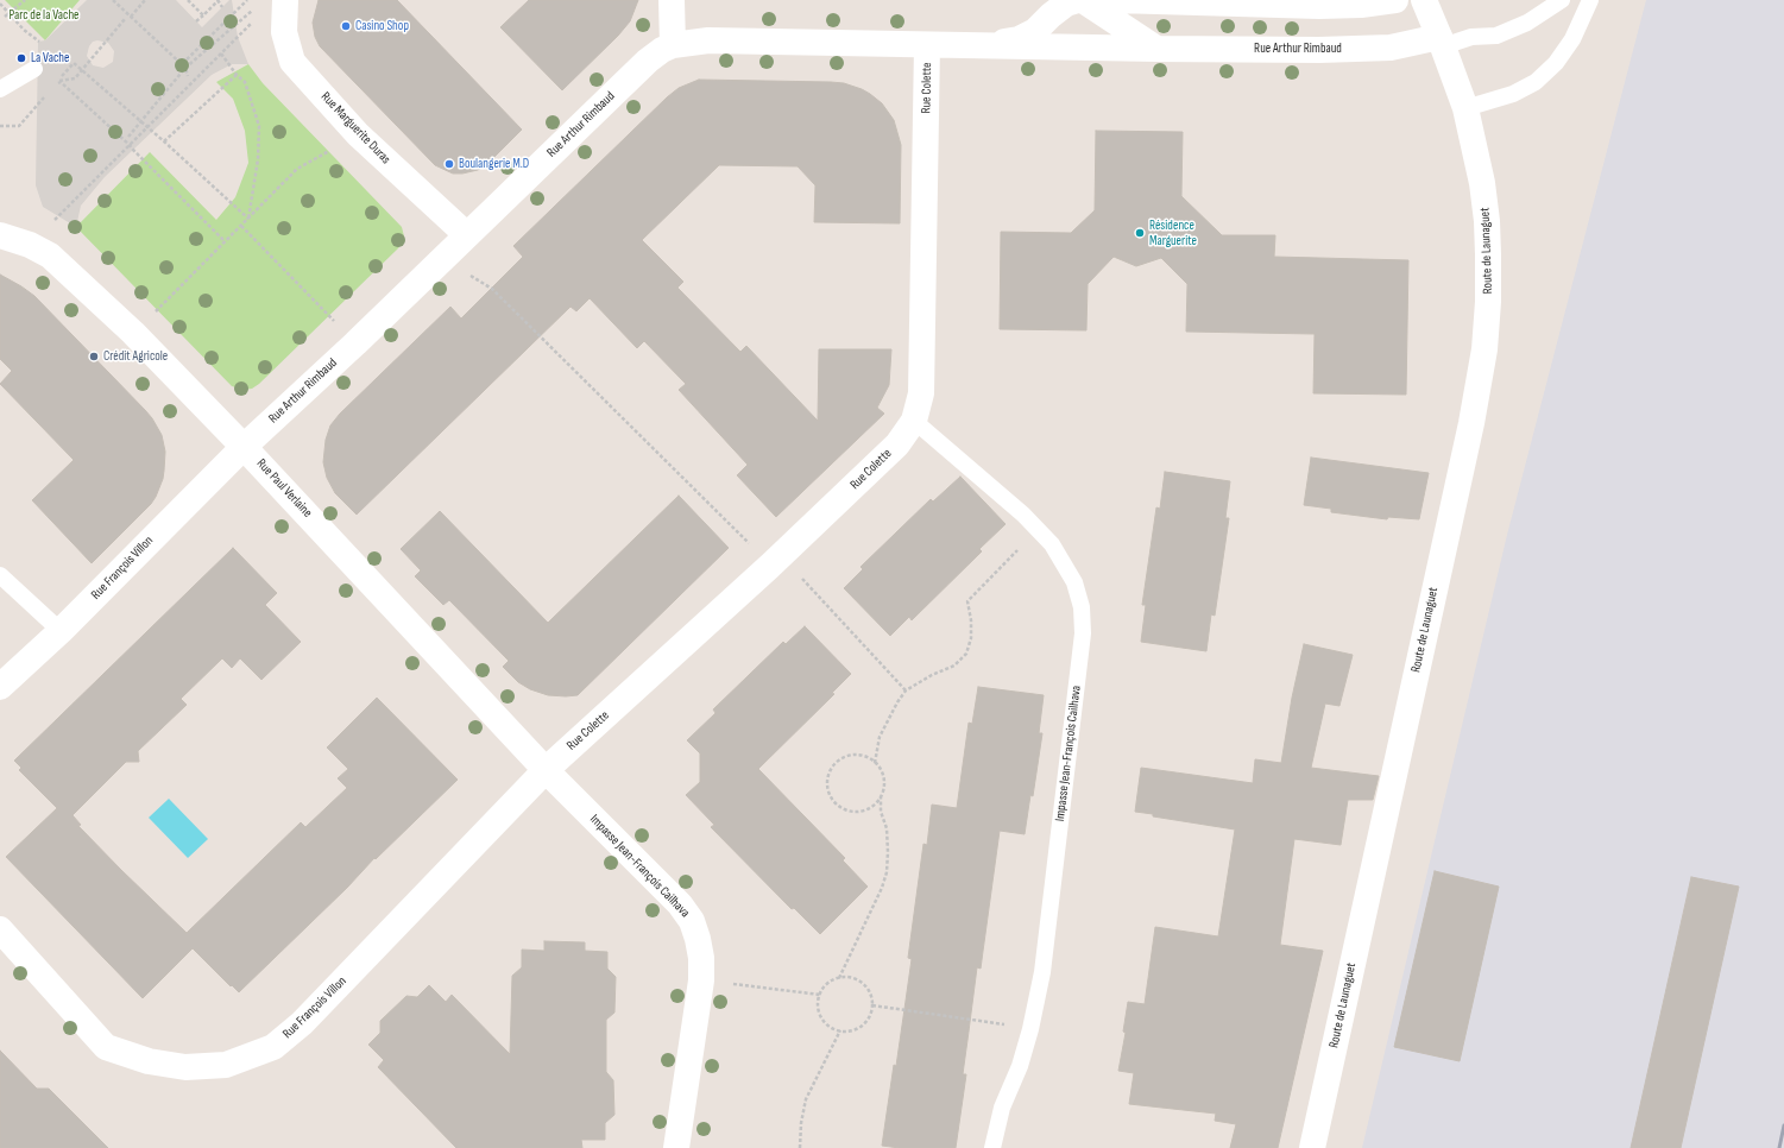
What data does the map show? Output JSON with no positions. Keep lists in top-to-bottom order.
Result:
{
  "streets": {
    "street": [
      "Rue Arthur Rimbaud",
      "Rue Colette",
      "Rue Marguerite Duras",
      "Route de Launaguet",
      "Rue Paul Verlaine",
      "Rue François Villon",
      "Impasse Jean-François Cailhava"
    ]
  },
  "crossings": [
    ["Rue Arthur Rimbaud", "Rue Colette"],
    ["Rue Arthur Rimbaud", "Rue Marguerite Duras"],
    ["Rue Arthur Rimbaud", "Route de Launaguet"],
    ["Rue Arthur Rimbaud", "Rue Paul Verlaine"],
    ["Rue Arthur Rimbaud", "Rue François Villon"],
    ["Rue Colette", "Rue Paul Verlaine"],
    ["Rue Colette", "Rue François Villon"],
    ["Rue Colette", "Impasse Jean-François Cailhava"],
    ["Rue Paul Verlaine", "Rue François Villon"],
    ["Rue Paul Verlaine", "Impasse Jean-François Cailhava"],
    ["Rue François Villon", "Impasse Jean-François Cailhava"]
  ],
  "parks": ["Parc de la Vache"],
  "places": [
    "Casino Shop",
    "La Vache",
    "Boulangerie M.D",
    "Résidence Marguerite",
    "Crédit Agricole"
  ]
}
